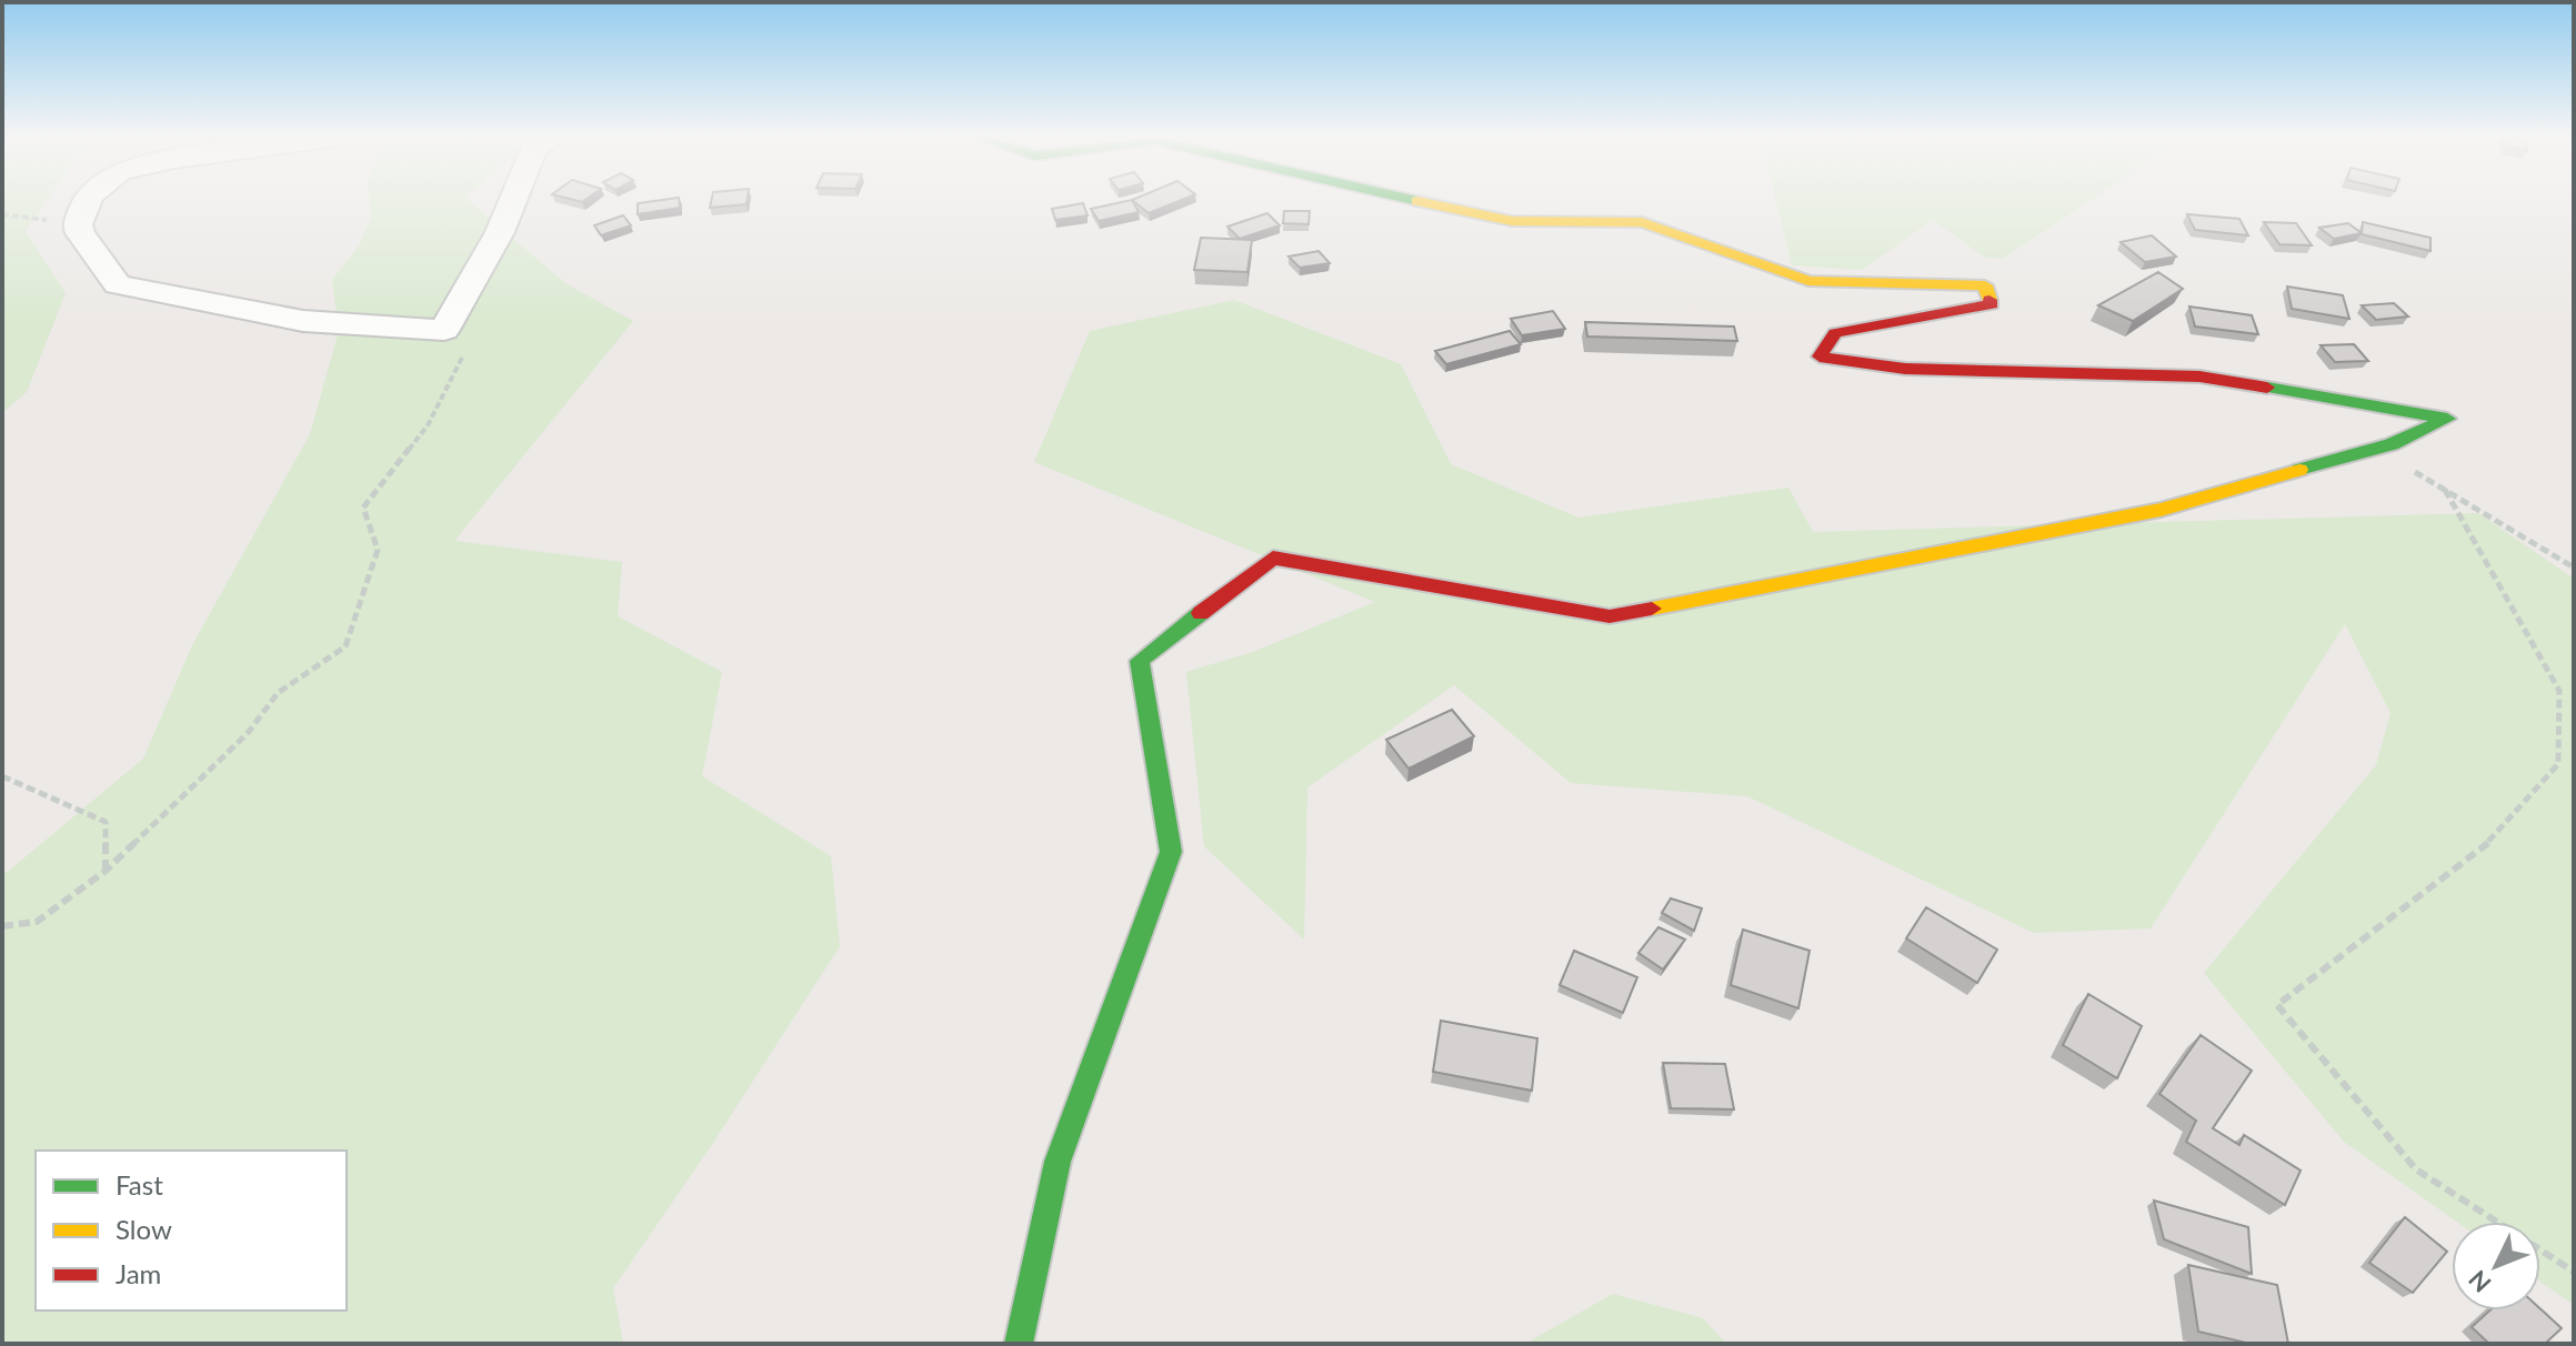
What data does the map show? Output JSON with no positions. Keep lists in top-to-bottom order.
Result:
{
  "legend": ["Fast", "Slow", "Jam"],
  "north": "bottom left"
}
